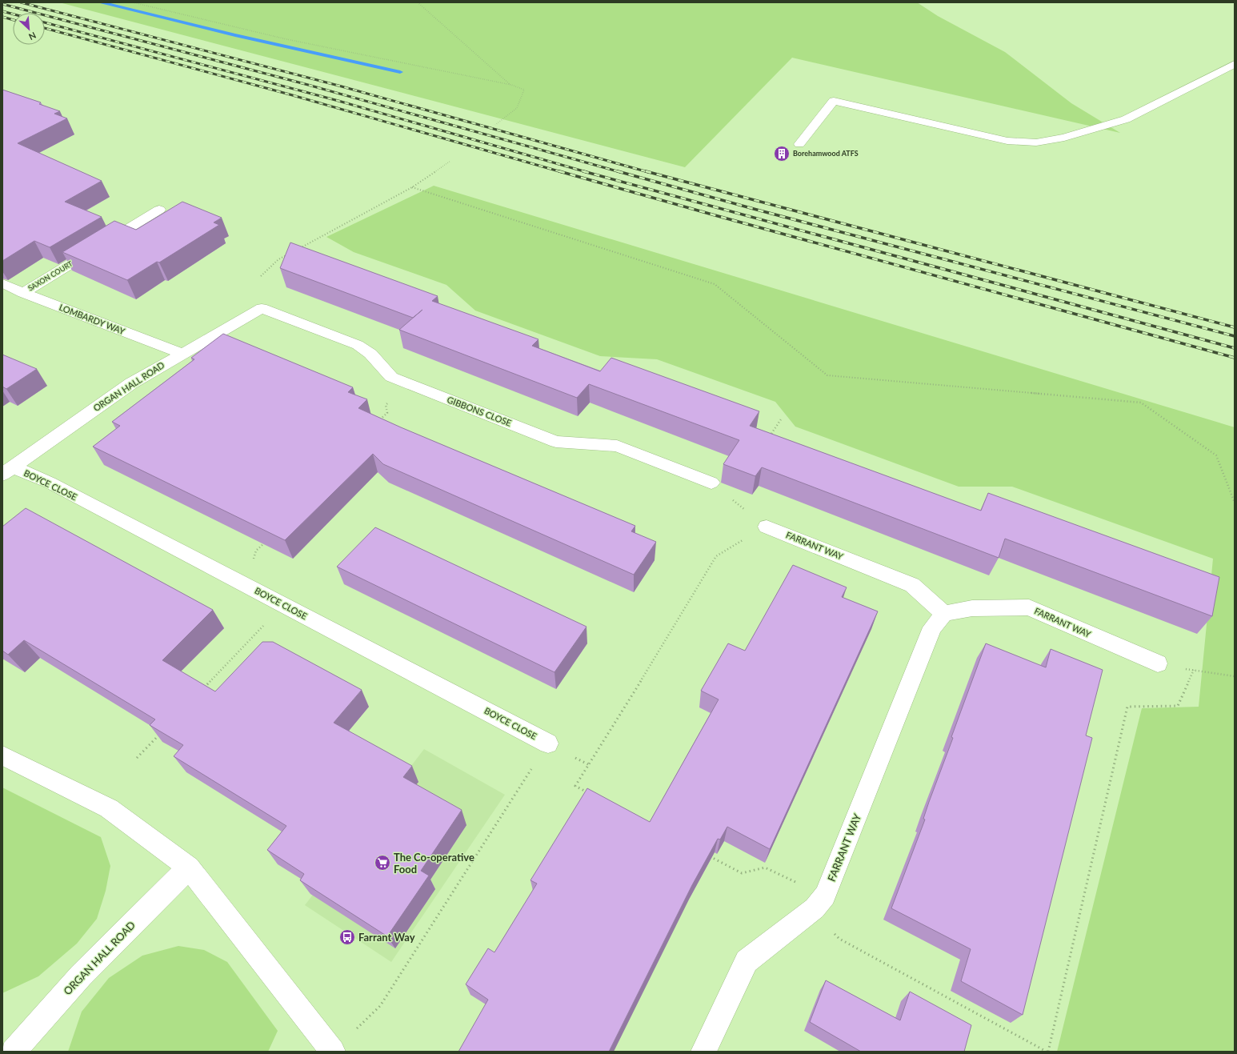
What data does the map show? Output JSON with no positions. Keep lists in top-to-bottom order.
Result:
{
  "streets": {
    "street": [
      "SAXON COURT",
      "LOMBARDY WAY",
      "ORGAN HALL ROAD",
      "GIBBONS CLOSE",
      "BOYCE CLOSE",
      "FARRANT WAY"
    ]
  },
  "crossings": [
    ["SAXON COURT", "LOMBARDY WAY"],
    ["LOMBARDY WAY", "ORGAN HALL ROAD"],
    ["ORGAN HALL ROAD", "GIBBONS CLOSE"],
    ["ORGAN HALL ROAD", "BOYCE CLOSE"]
  ],
  "places": {
    "building": ["Borehamwood ATFS"],
    "supermarket": ["The Co-operative Food"],
    "bus stop": ["Farrant Way"]
  },
  "north": "bottom right"
}
